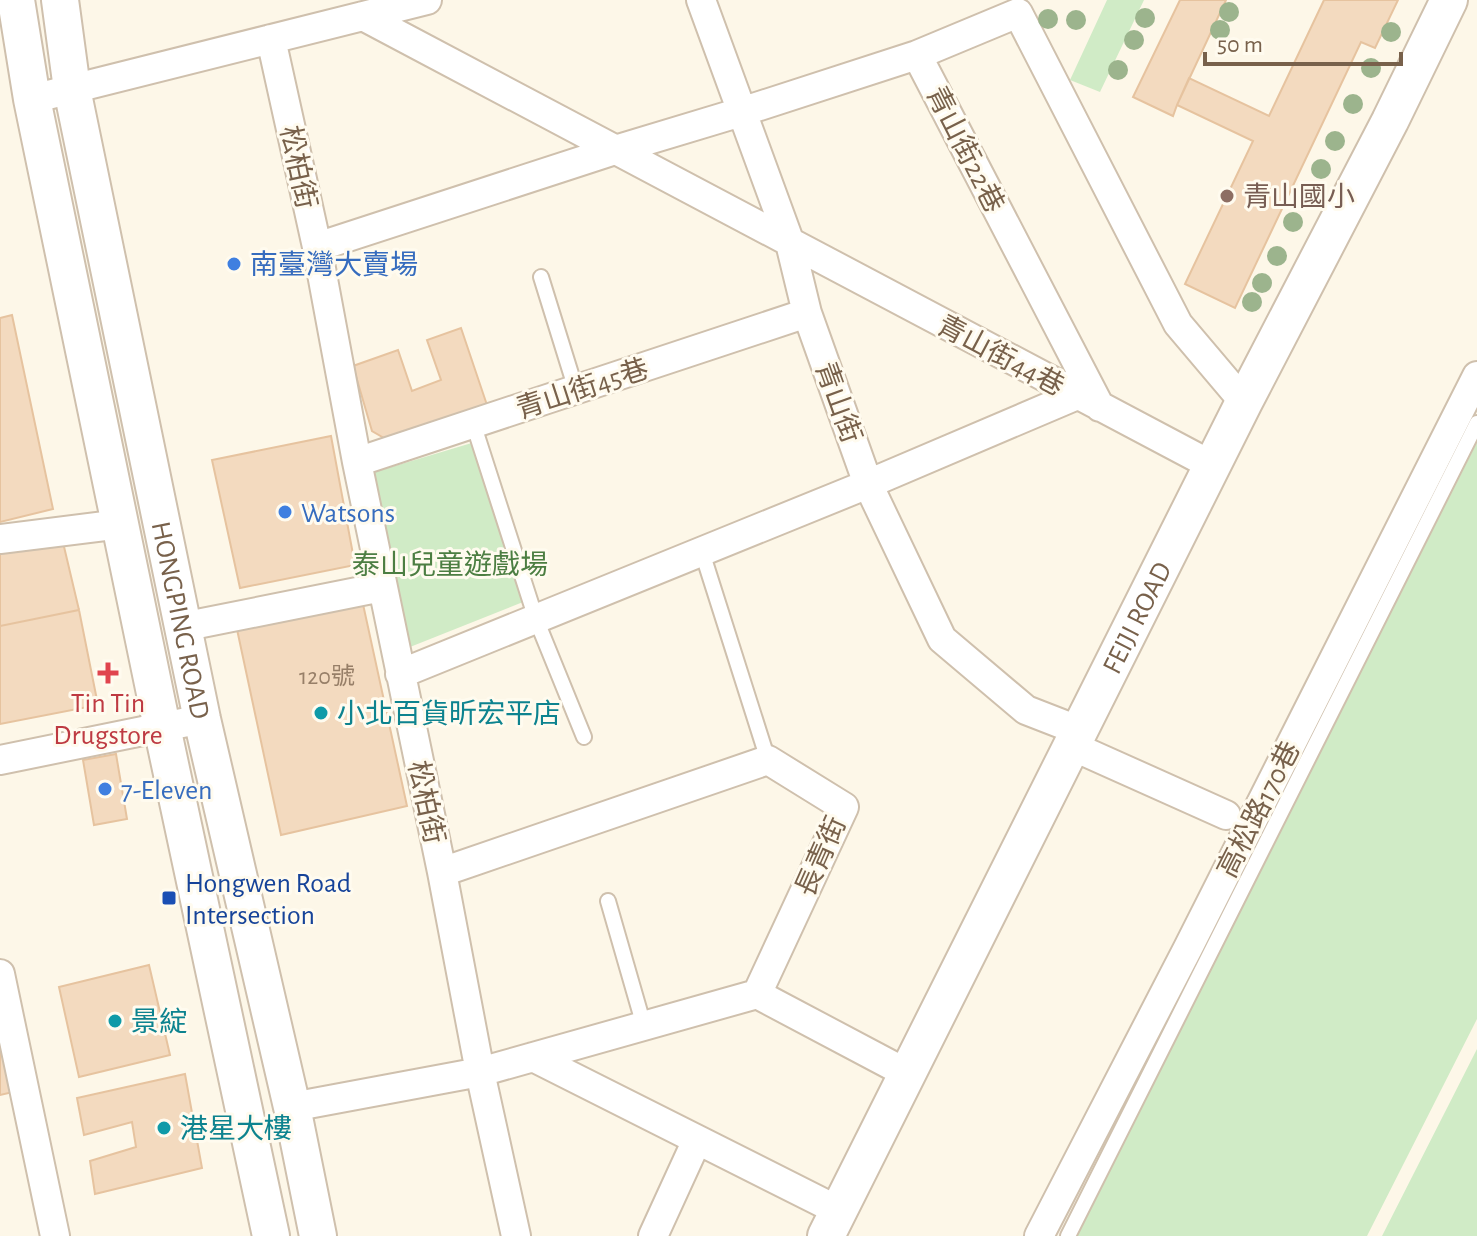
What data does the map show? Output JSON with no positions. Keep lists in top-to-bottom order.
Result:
{
  "streets": {
    "street": [
      "青山街22巷",
      "松柏街",
      "青山街44巷",
      "青山街45巷",
      "青山街",
      "FEIJI ROAD",
      "HONGPING ROAD",
      "高松路170巷",
      "長青街"
    ]
  },
  "crossings": [
    ["青山街22巷", "松柏街"],
    ["青山街22巷", "青山街44巷"],
    ["青山街22巷", "青山街"],
    ["松柏街", "青山街45巷"],
    ["青山街44巷", "青山街"],
    ["青山街44巷", "FEIJI ROAD"],
    ["青山街45巷", "青山街"],
    ["青山街", "FEIJI ROAD"]
  ],
  "parks": ["泰山兒童遊戲場"],
  "places": {
    "other": [
      "青山國小",
      "南臺灣大賣場",
      "Watsons",
      "小北百貨昕宏平店",
      "7-Eleven",
      "景綻",
      "港星大樓"
    ],
    "health": ["Tin Tin Drugstore"],
    "transit": ["Hongwen Road Intersection"]
  },
  "house_numbers": ["120號"],
  "scale_bar": "50 m"
}
